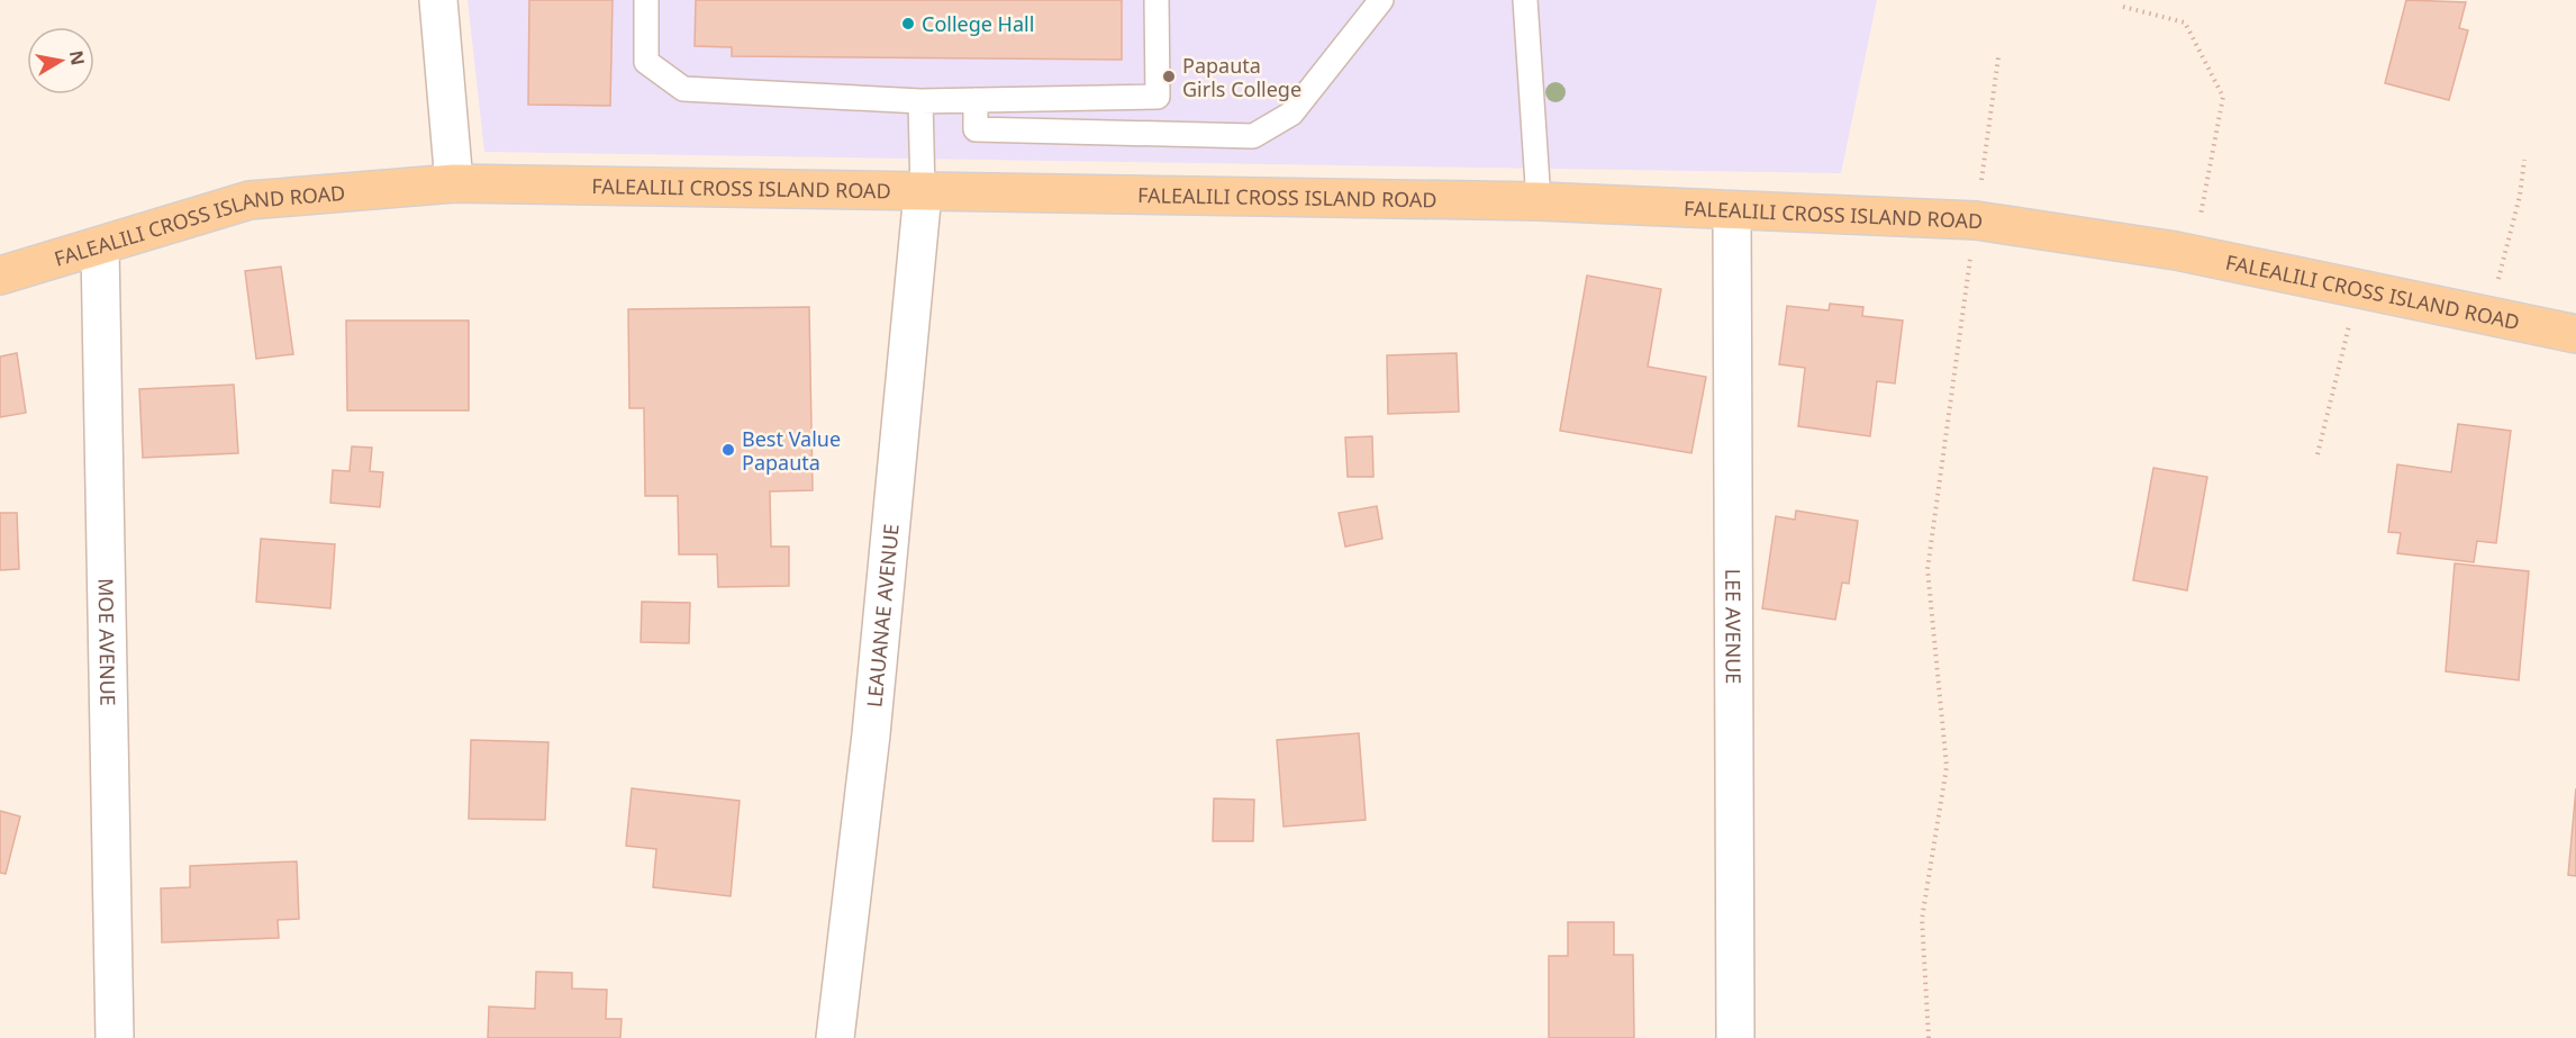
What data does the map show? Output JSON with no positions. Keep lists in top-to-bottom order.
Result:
{
  "streets": {
    "main road": ["FALEALILI CROSS ISLAND ROAD"],
    "street": ["LEAUANAE AVENUE", "LEE AVENUE", "MOE AVENUE"]
  },
  "crossings": [
    ["FALEALILI CROSS ISLAND ROAD", "LEAUANAE AVENUE"],
    ["FALEALILI CROSS ISLAND ROAD", "LEE AVENUE"],
    ["FALEALILI CROSS ISLAND ROAD", "MOE AVENUE"]
  ],
  "places": ["College Hall", "Papauta Girls College", "Best Value Papauta"],
  "north": "right"
}
